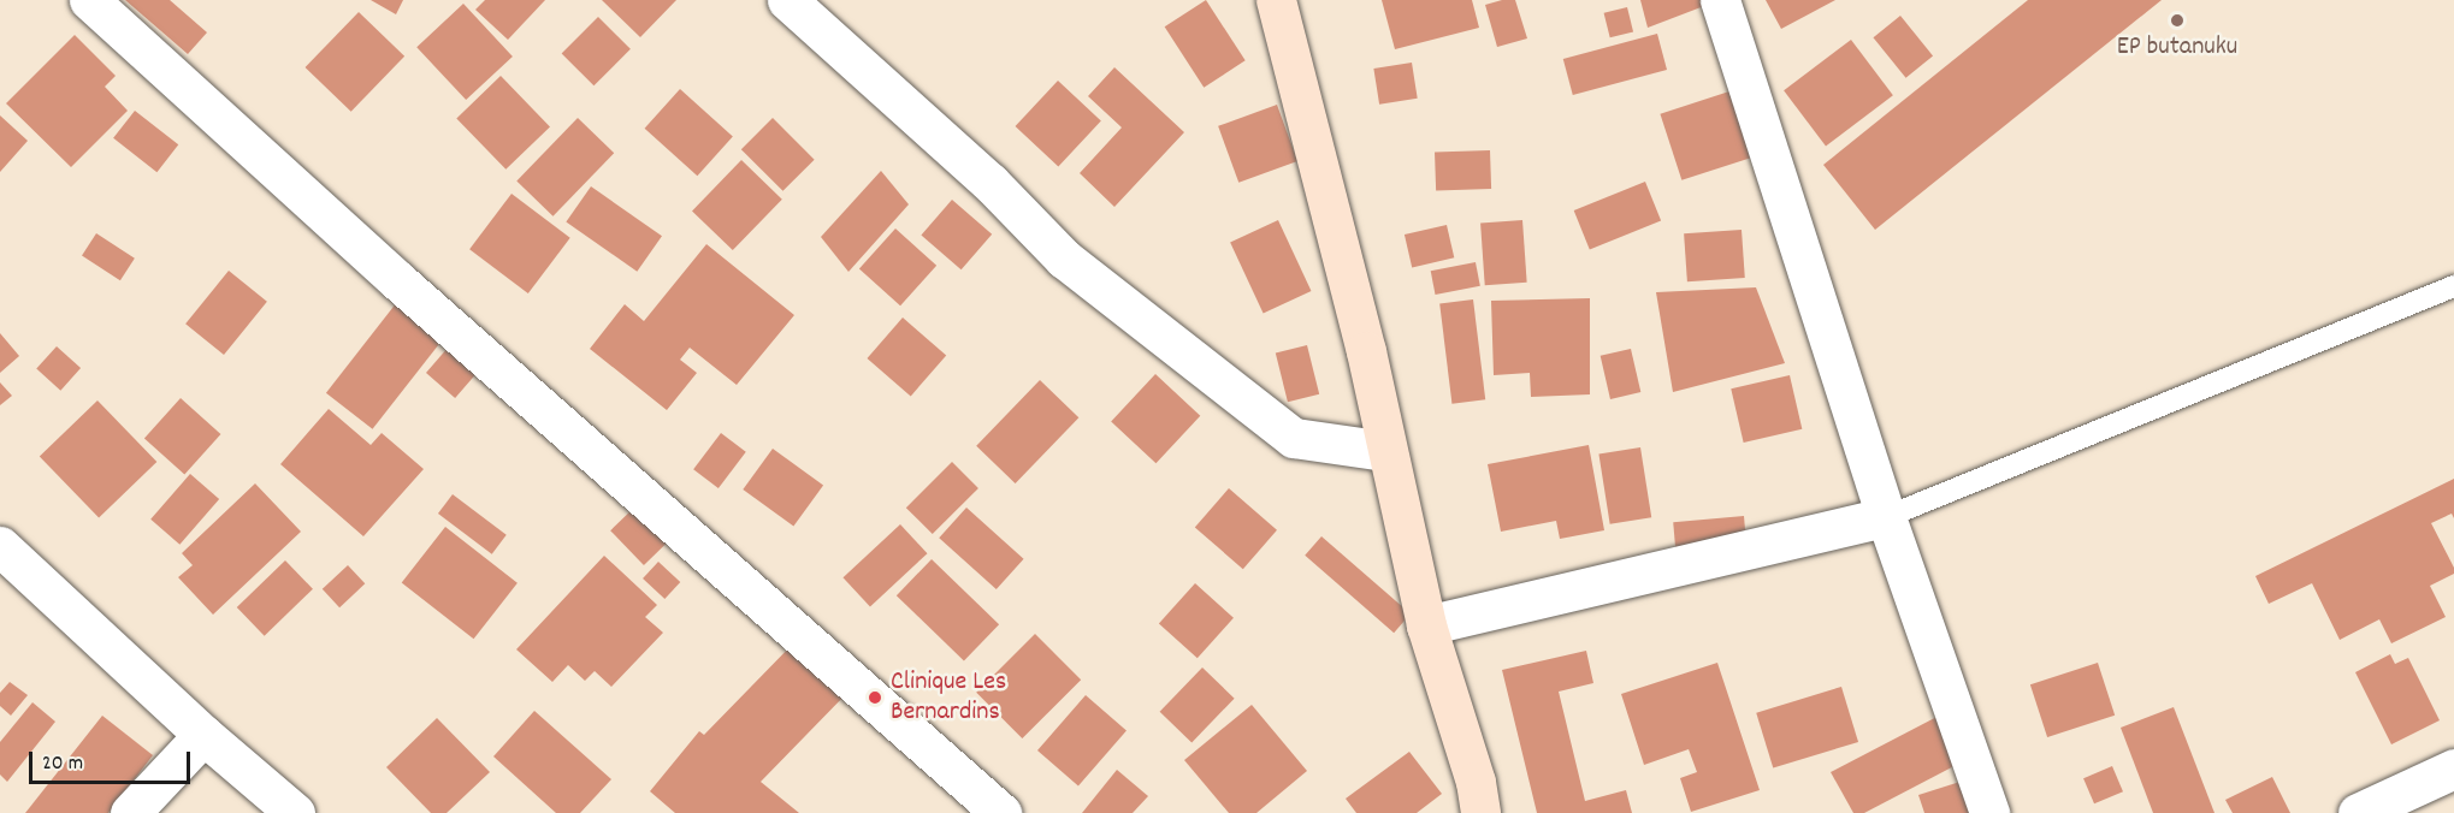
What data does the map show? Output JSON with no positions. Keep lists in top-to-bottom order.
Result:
{
  "places": ["EP butanuku", "Clinique Les Bernardins"],
  "scale_bar": "20 m"
}
